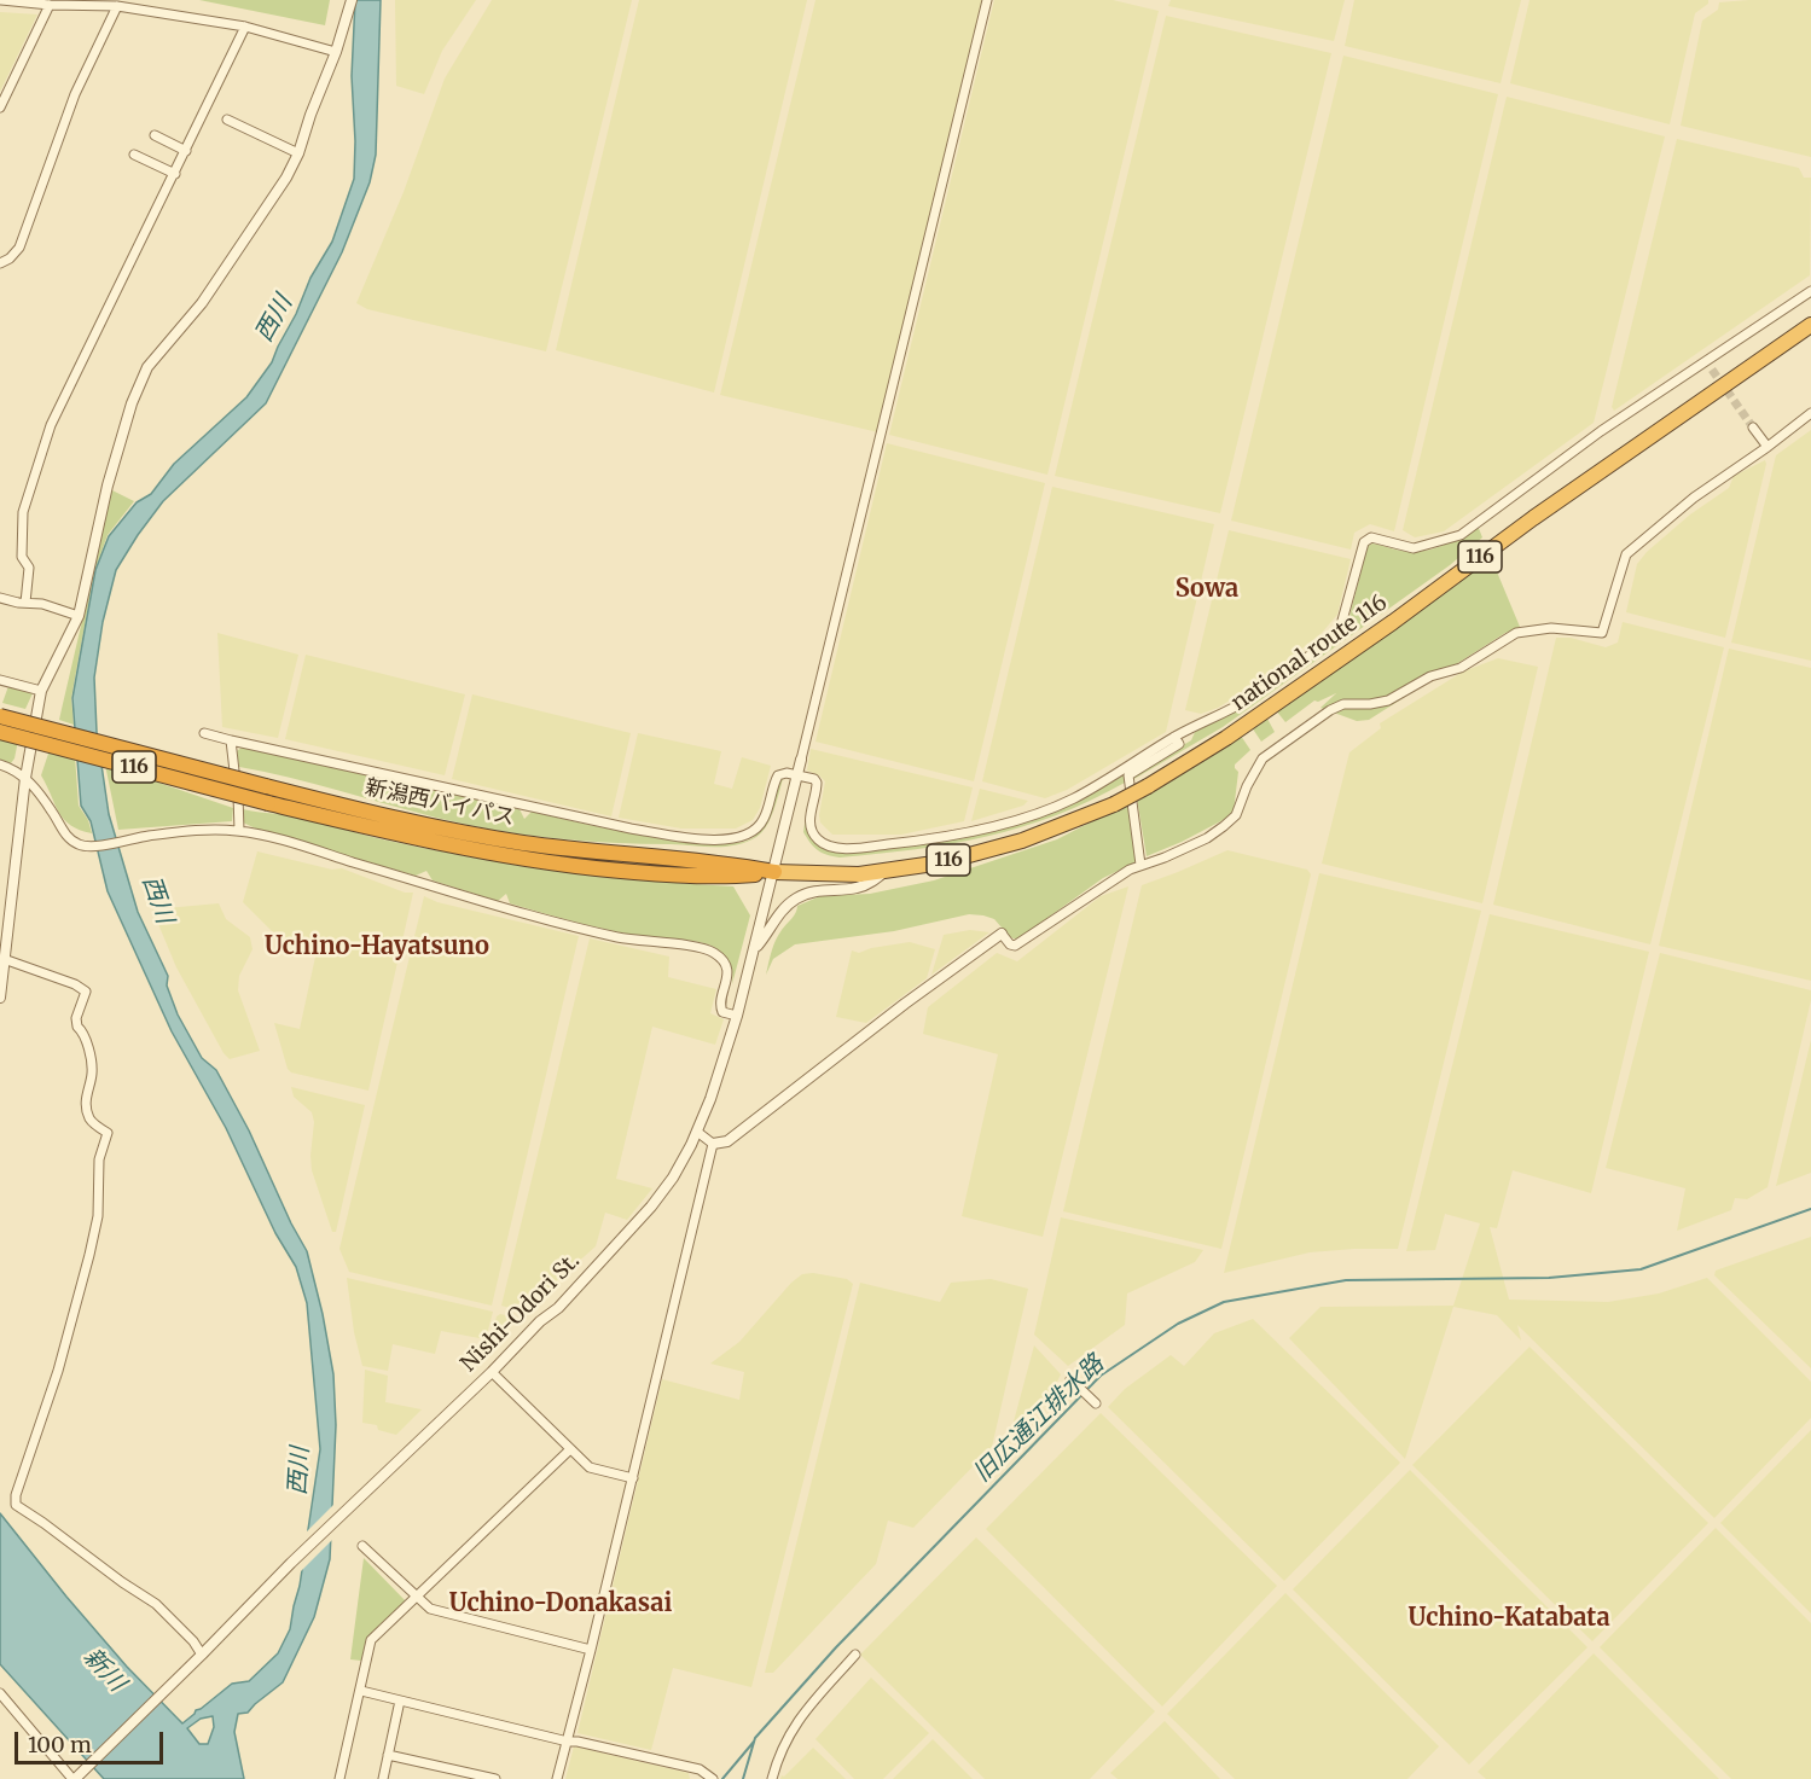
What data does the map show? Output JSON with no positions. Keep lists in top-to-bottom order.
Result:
{
  "streets": {
    "highway": ["116", "national route 116", "新潟西バイパス"],
    "street": ["Nishi-Odori St."]
  },
  "crossings": [
    ["national route 116", "新潟西バイパス"],
    ["national route 116", "Nishi-Odori St."],
    ["新潟西バイパス", "Nishi-Odori St."]
  ],
  "districts": [
    "Sowa",
    "Uchino-Hayatsuno",
    "Uchino-Donakasai",
    "Uchino-Katabata"
  ],
  "water": ["西川", "旧広通江排水路", "新川"],
  "scale_bar": "100 m"
}
